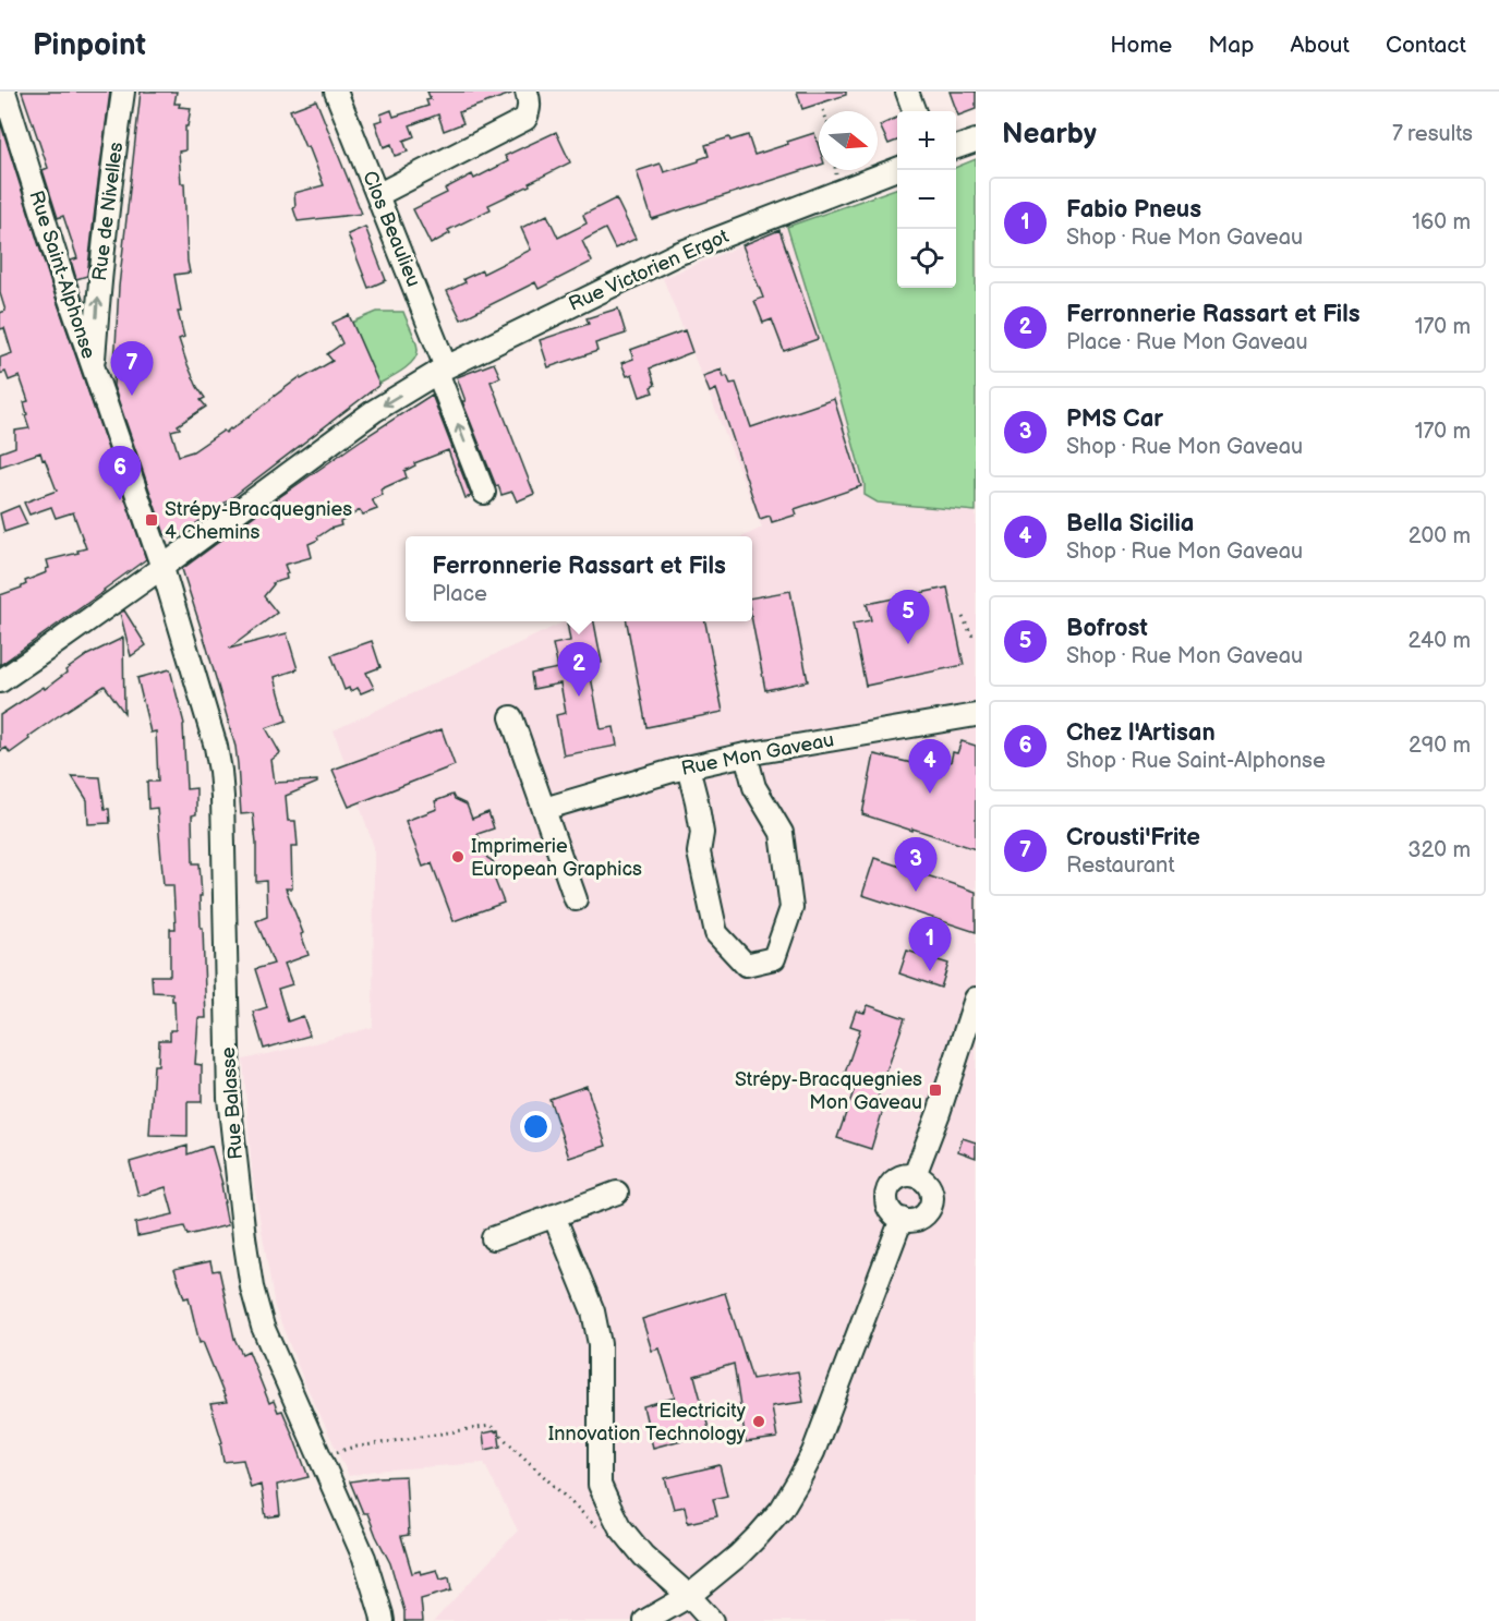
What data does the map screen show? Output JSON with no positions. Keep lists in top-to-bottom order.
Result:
{
  "streets": {
    "street": [
      "Rue de Nivelles",
      "Clos Beaulieu",
      "Rue Victorien Ergot",
      "Rue Saint-Alphonse",
      "Rue Mon Gaveau",
      "Rue Balasse"
    ]
  },
  "crossings": [
    ["Rue de Nivelles", "Rue Saint-Alphonse"],
    ["Clos Beaulieu", "Rue Victorien Ergot"],
    ["Rue Victorien Ergot", "Rue Saint-Alphonse"],
    ["Rue Victorien Ergot", "Rue Balasse"],
    ["Rue Saint-Alphonse", "Rue Balasse"]
  ],
  "one_way": ["Rue de Nivelles"],
  "places": {
    "transit": ["Strépy-Bracquegnies 4 Chemins", "Strépy-Bracquegnies Mon Gaveau"],
    "other": ["Imprimerie European Graphics", "Electricity Innovation Technology"]
  },
  "north": "right",
  "page": {
    "header": "Pinpoint",
    "nav": [
      "Home",
      "Map",
      "About",
      "Contact"
    ],
    "heading": ["Nearby", "7 results"],
    "map_buttons": ["+", "−"],
    "list": [
      {
        "mark": "1",
        "name": "Fabio Pneus",
        "note": "Shop · Rue Mon Gaveau",
        "value": "160 m"
      },
      {
        "mark": "2",
        "name": "Ferronnerie Rassart et Fils",
        "note": "Place · Rue Mon Gaveau",
        "value": "170 m"
      },
      {
        "mark": "3",
        "name": "PMS Car",
        "note": "Shop · Rue Mon Gaveau",
        "value": "170 m"
      },
      {
        "mark": "4",
        "name": "Bella Sicilia",
        "note": "Shop · Rue Mon Gaveau",
        "value": "200 m"
      },
      {
        "mark": "5",
        "name": "Bofrost",
        "note": "Shop · Rue Mon Gaveau",
        "value": "240 m"
      },
      {
        "mark": "6",
        "name": "Chez l'Artisan",
        "note": "Shop · Rue Saint-Alphonse",
        "value": "290 m"
      },
      {
        "mark": "7",
        "name": "Crousti'Frite",
        "note": "Restaurant",
        "value": "320 m"
      }
    ],
    "pins": [
      "7",
      "6",
      "5",
      "2",
      "4",
      "3",
      "1"
    ],
    "popup": ["Ferronnerie Rassart et Fils", "Place"]
  }
}
